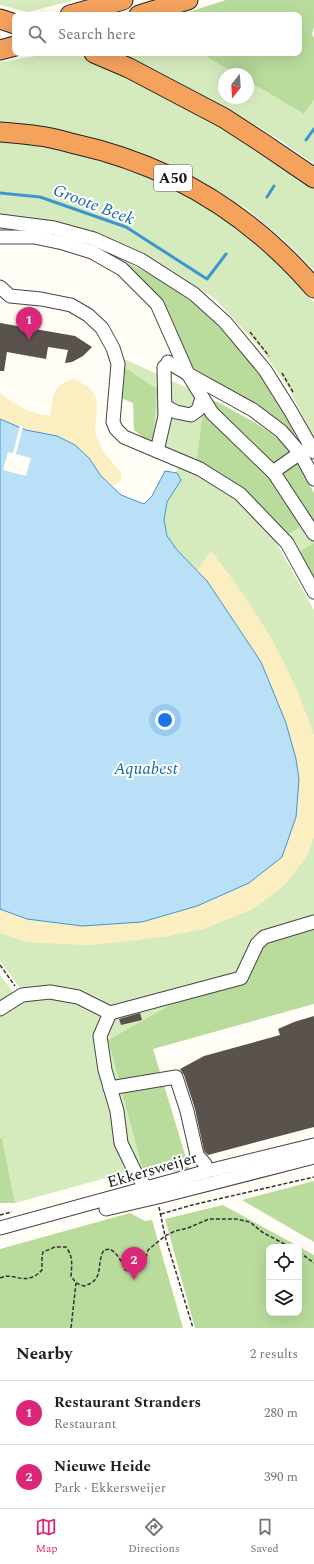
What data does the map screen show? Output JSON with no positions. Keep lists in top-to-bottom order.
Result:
{
  "streets": {
    "highway": ["A50"],
    "street": ["Ekkersweijer"]
  },
  "water": ["Groote Beek", "Aquabest"],
  "north": "bottom",
  "page": {
    "search": "Search here",
    "pins": ["1", "2"],
    "heading": ["Nearby", "2 results"],
    "list": [
      {
        "mark": "1",
        "name": "Restaurant Stranders",
        "note": "Restaurant",
        "value": "280 m"
      },
      {
        "mark": "2",
        "name": "Nieuwe Heide",
        "note": "Park · Ekkersweijer",
        "value": "390 m"
      }
    ],
    "nav": ["Map", "Directions", "Saved"]
  }
}
